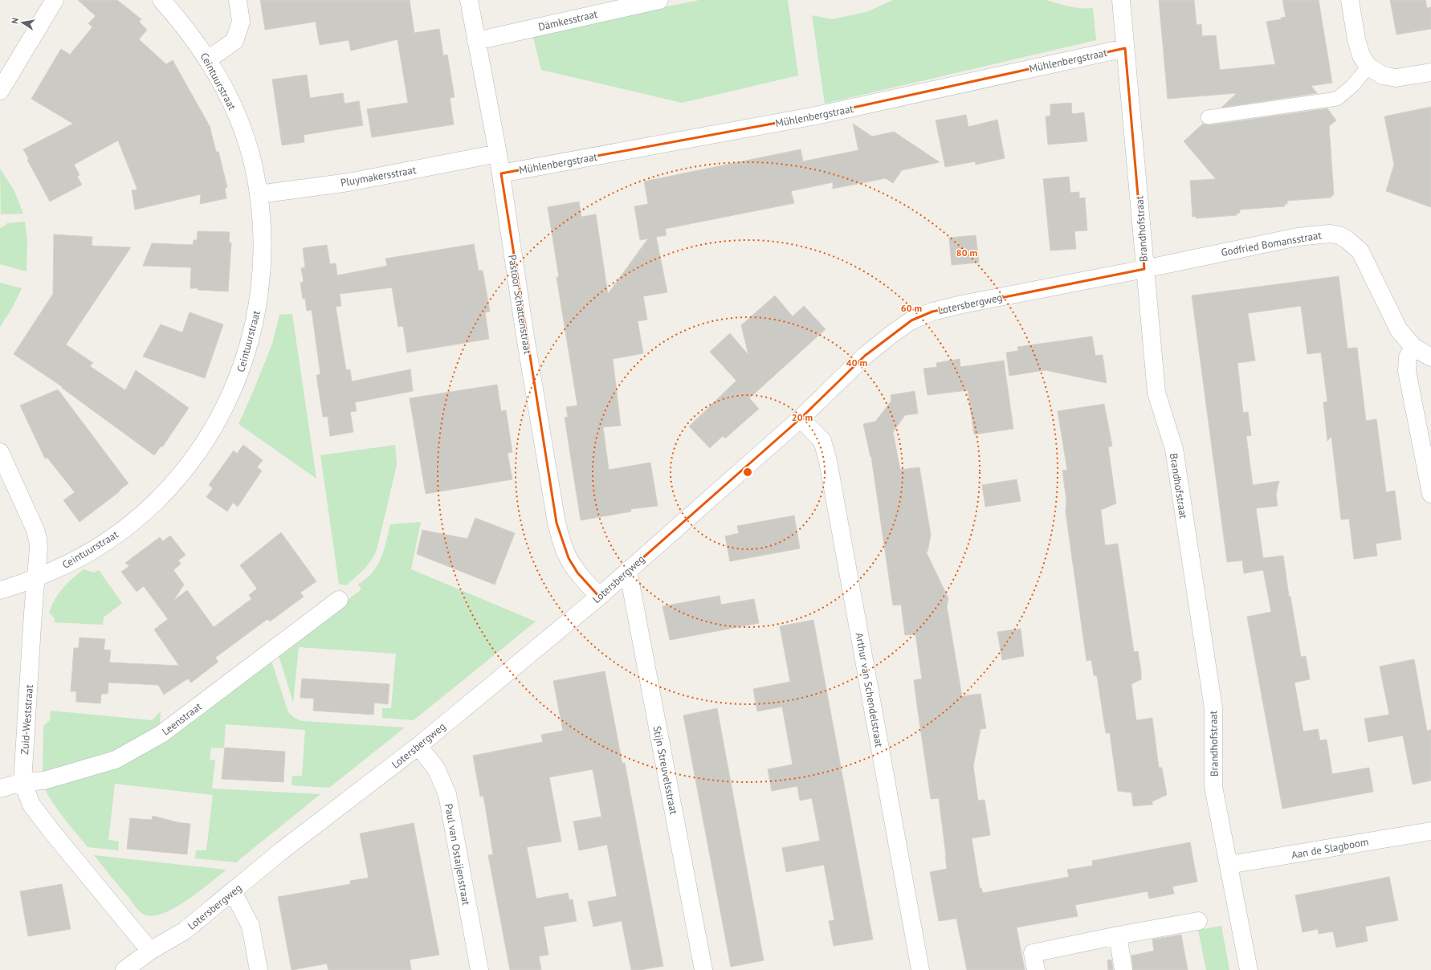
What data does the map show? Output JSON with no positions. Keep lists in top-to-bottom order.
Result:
{
  "streets": {
    "street": [
      "Dämkesstraat",
      "Mühlenbergstraat",
      "Ceintuurstraat",
      "Pluymakersstraat",
      "Brandhofstraat",
      "Godfried Bomansstraat",
      "Lotersbergweg",
      "Pastoor Schattenstraat",
      "Arthur van Schendelstraat",
      "Leenstraat",
      "Zuid-Weststraat",
      "Stijn Streuvelsstraat",
      "Aan de Slagboom",
      "Paul van Ostaijenstraat"
    ]
  },
  "crossings": [
    ["Dämkesstraat", "Pastoor Schattenstraat"],
    ["Mühlenbergstraat", "Brandhofstraat"],
    ["Mühlenbergstraat", "Pastoor Schattenstraat"],
    ["Ceintuurstraat", "Pluymakersstraat"],
    ["Ceintuurstraat", "Zuid-Weststraat"],
    ["Pluymakersstraat", "Pastoor Schattenstraat"],
    ["Brandhofstraat", "Godfried Bomansstraat"],
    ["Brandhofstraat", "Lotersbergweg"],
    ["Brandhofstraat", "Aan de Slagboom"],
    ["Godfried Bomansstraat", "Lotersbergweg"],
    ["Lotersbergweg", "Pastoor Schattenstraat"],
    ["Lotersbergweg", "Arthur van Schendelstraat"],
    ["Lotersbergweg", "Zuid-Weststraat"],
    ["Lotersbergweg", "Stijn Streuvelsstraat"],
    ["Lotersbergweg", "Paul van Ostaijenstraat"],
    ["Leenstraat", "Zuid-Weststraat"]
  ],
  "north": "left",
  "rings": [
    "80 m",
    "60 m",
    "40 m",
    "20 m"
  ]
}
